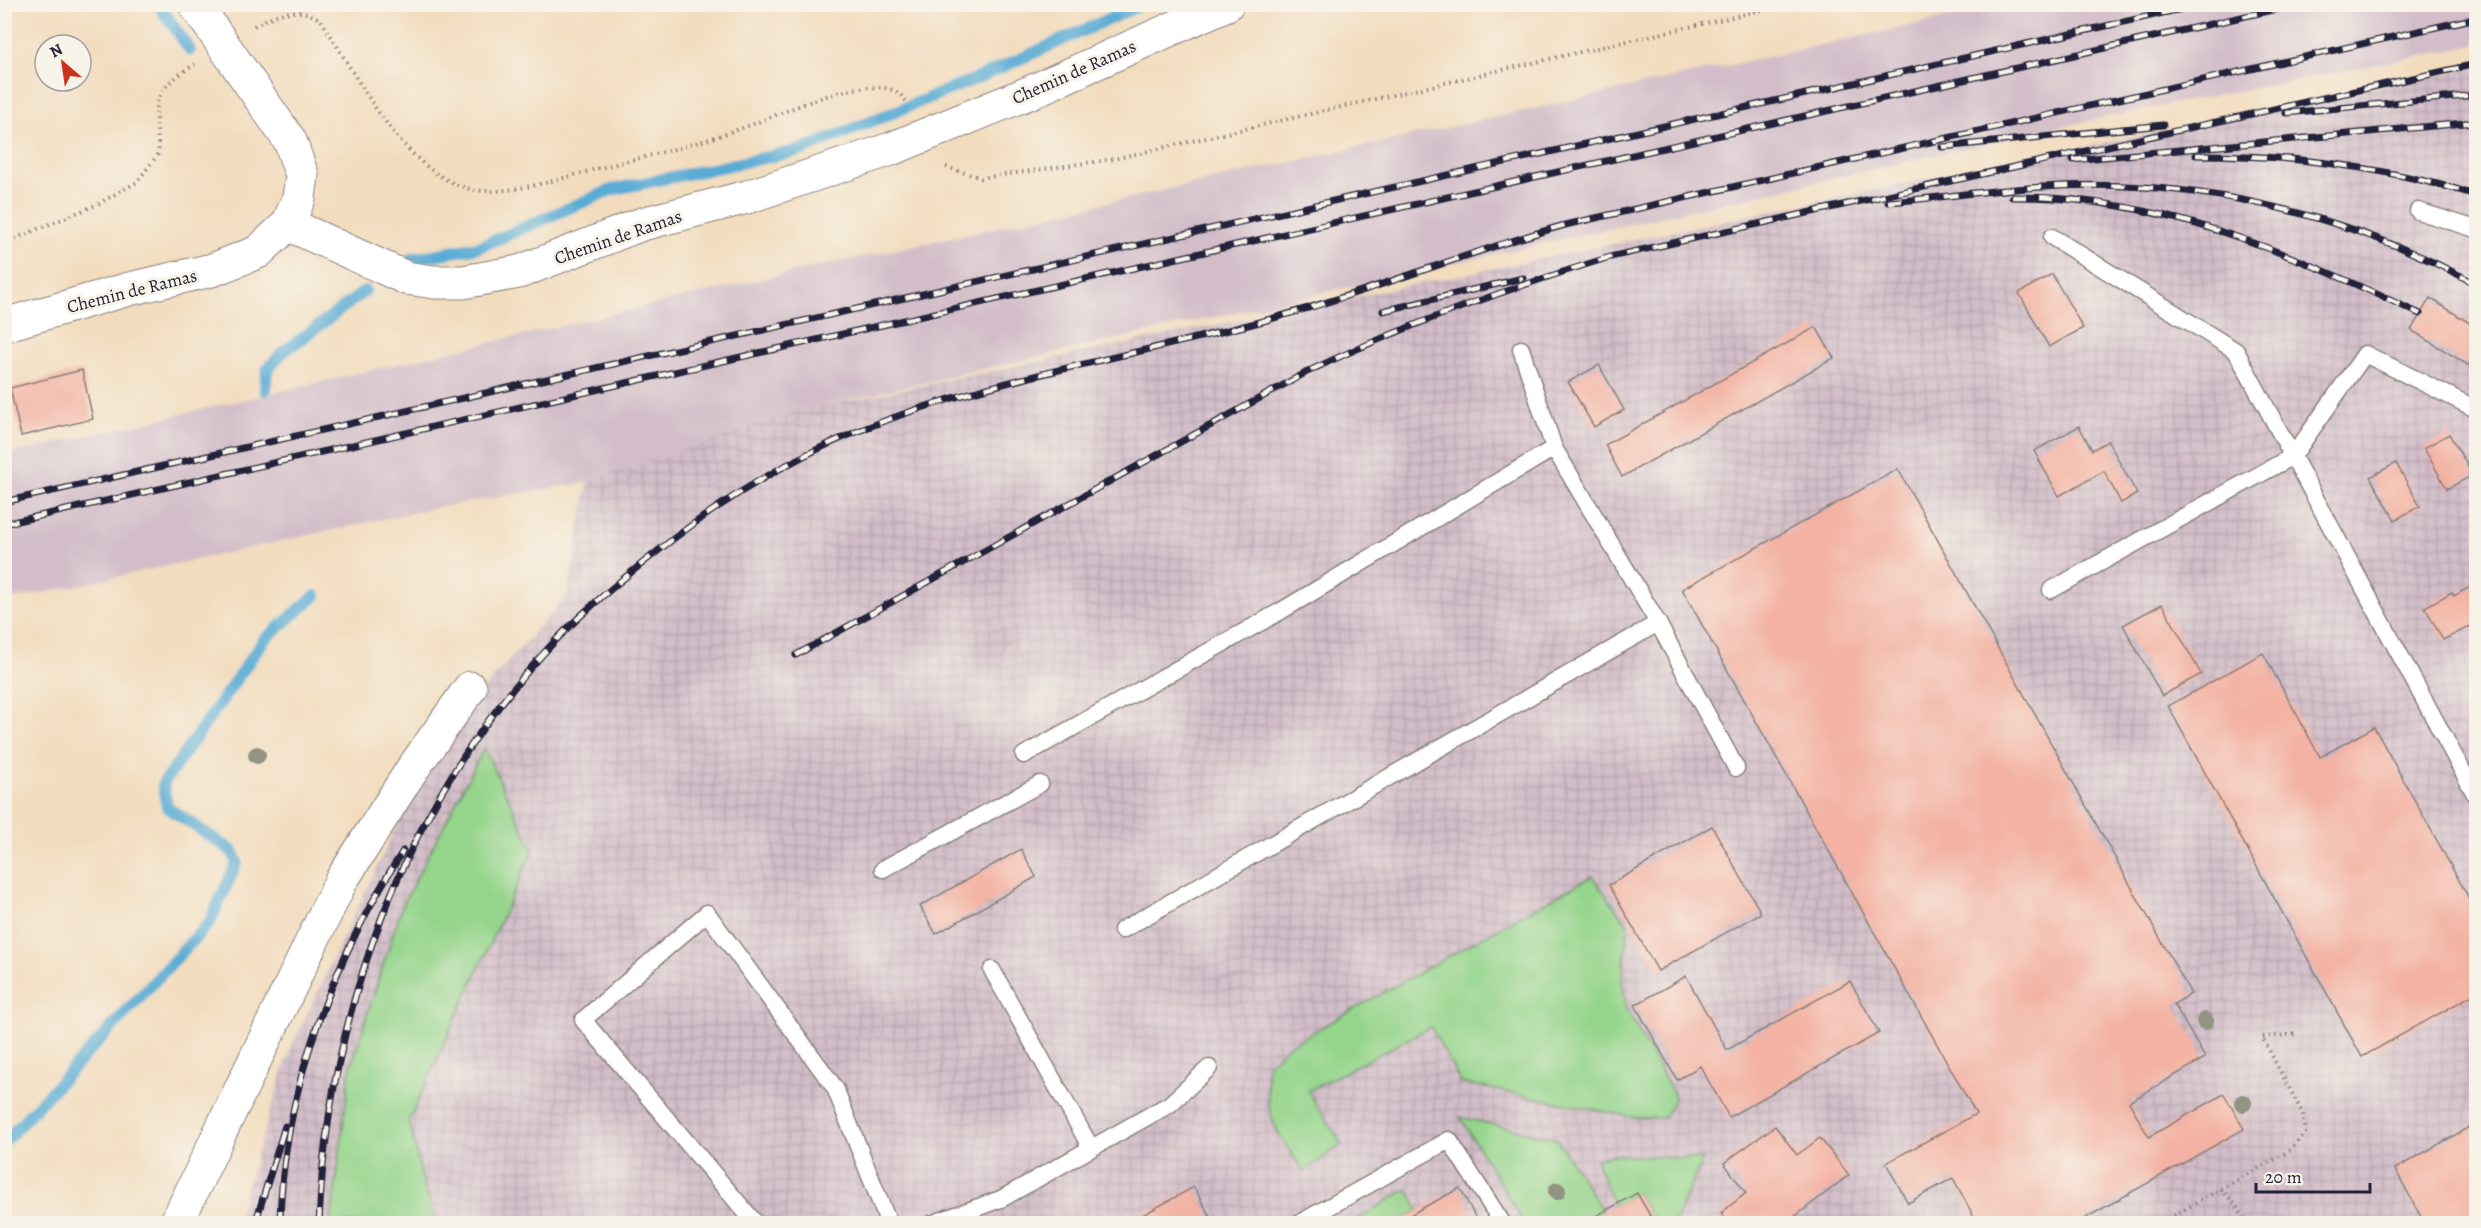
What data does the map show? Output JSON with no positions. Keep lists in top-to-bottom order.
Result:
{
  "streets": {
    "street": ["Chemin de Ramas"]
  },
  "scale_bar": "20 m",
  "north": "top left"
}
